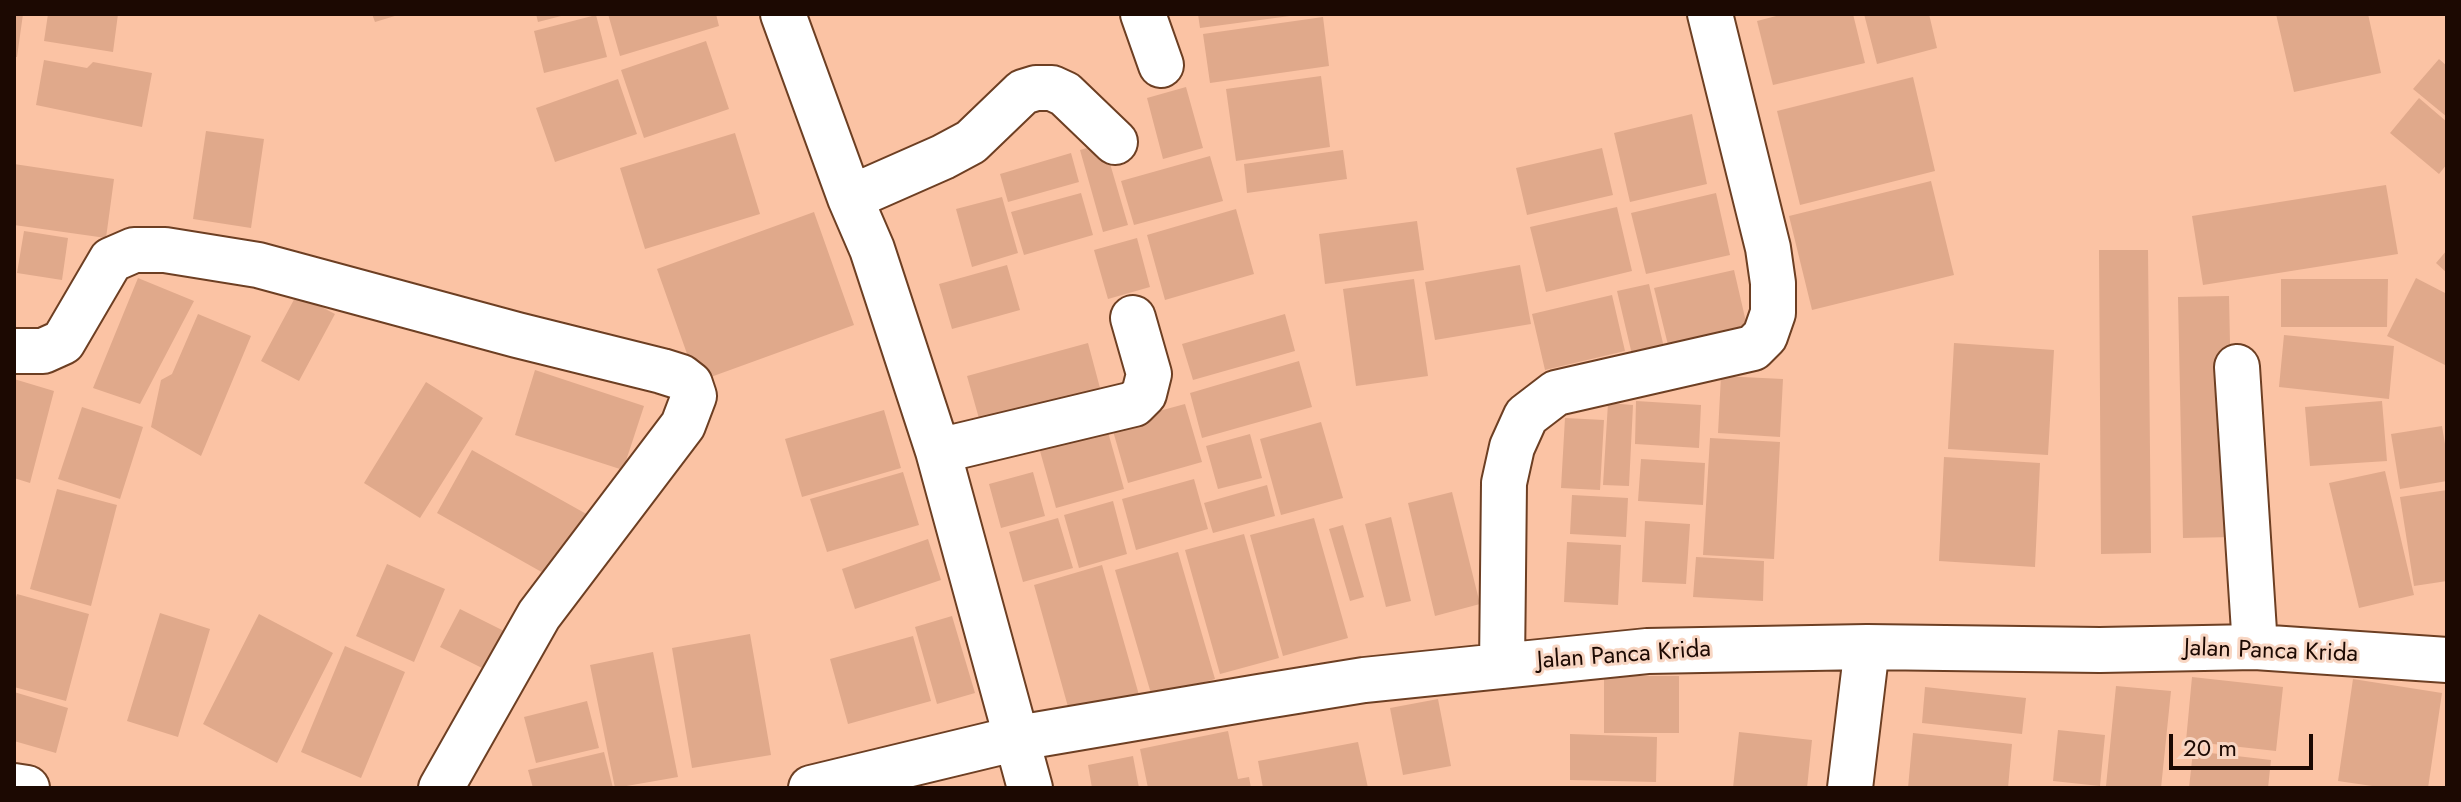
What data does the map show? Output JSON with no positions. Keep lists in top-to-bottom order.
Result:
{
  "streets": {
    "street": ["Jalan Panca Krida"]
  },
  "scale_bar": "20 m"
}
